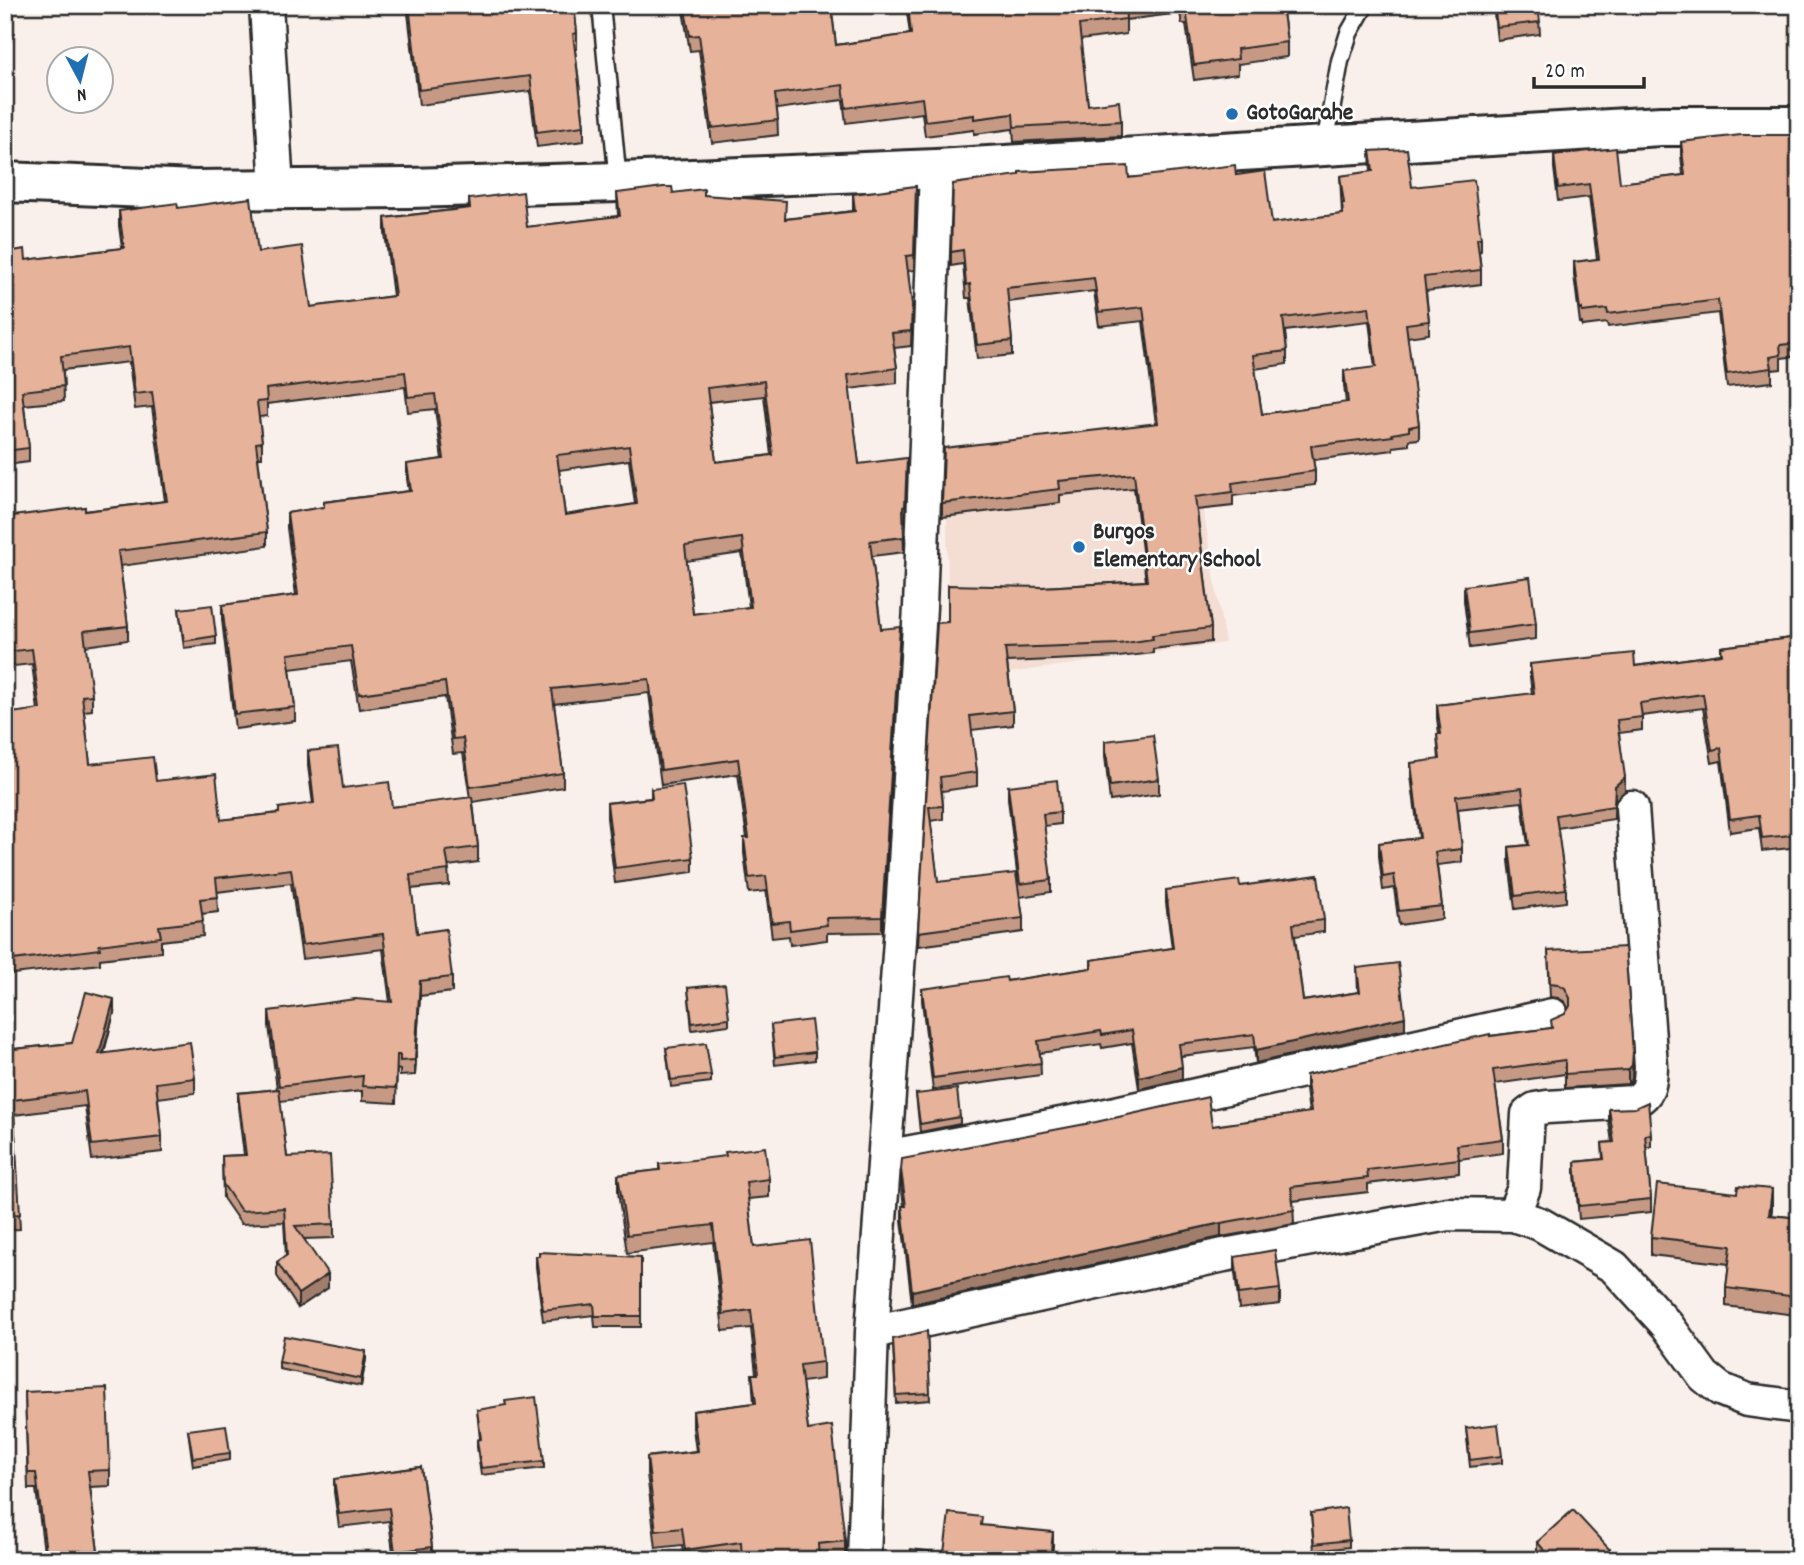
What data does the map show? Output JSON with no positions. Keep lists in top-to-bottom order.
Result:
{
  "places": ["GotoGarahe", "Burgos Elementary School"],
  "scale_bar": "20 m",
  "north": "bottom"
}
